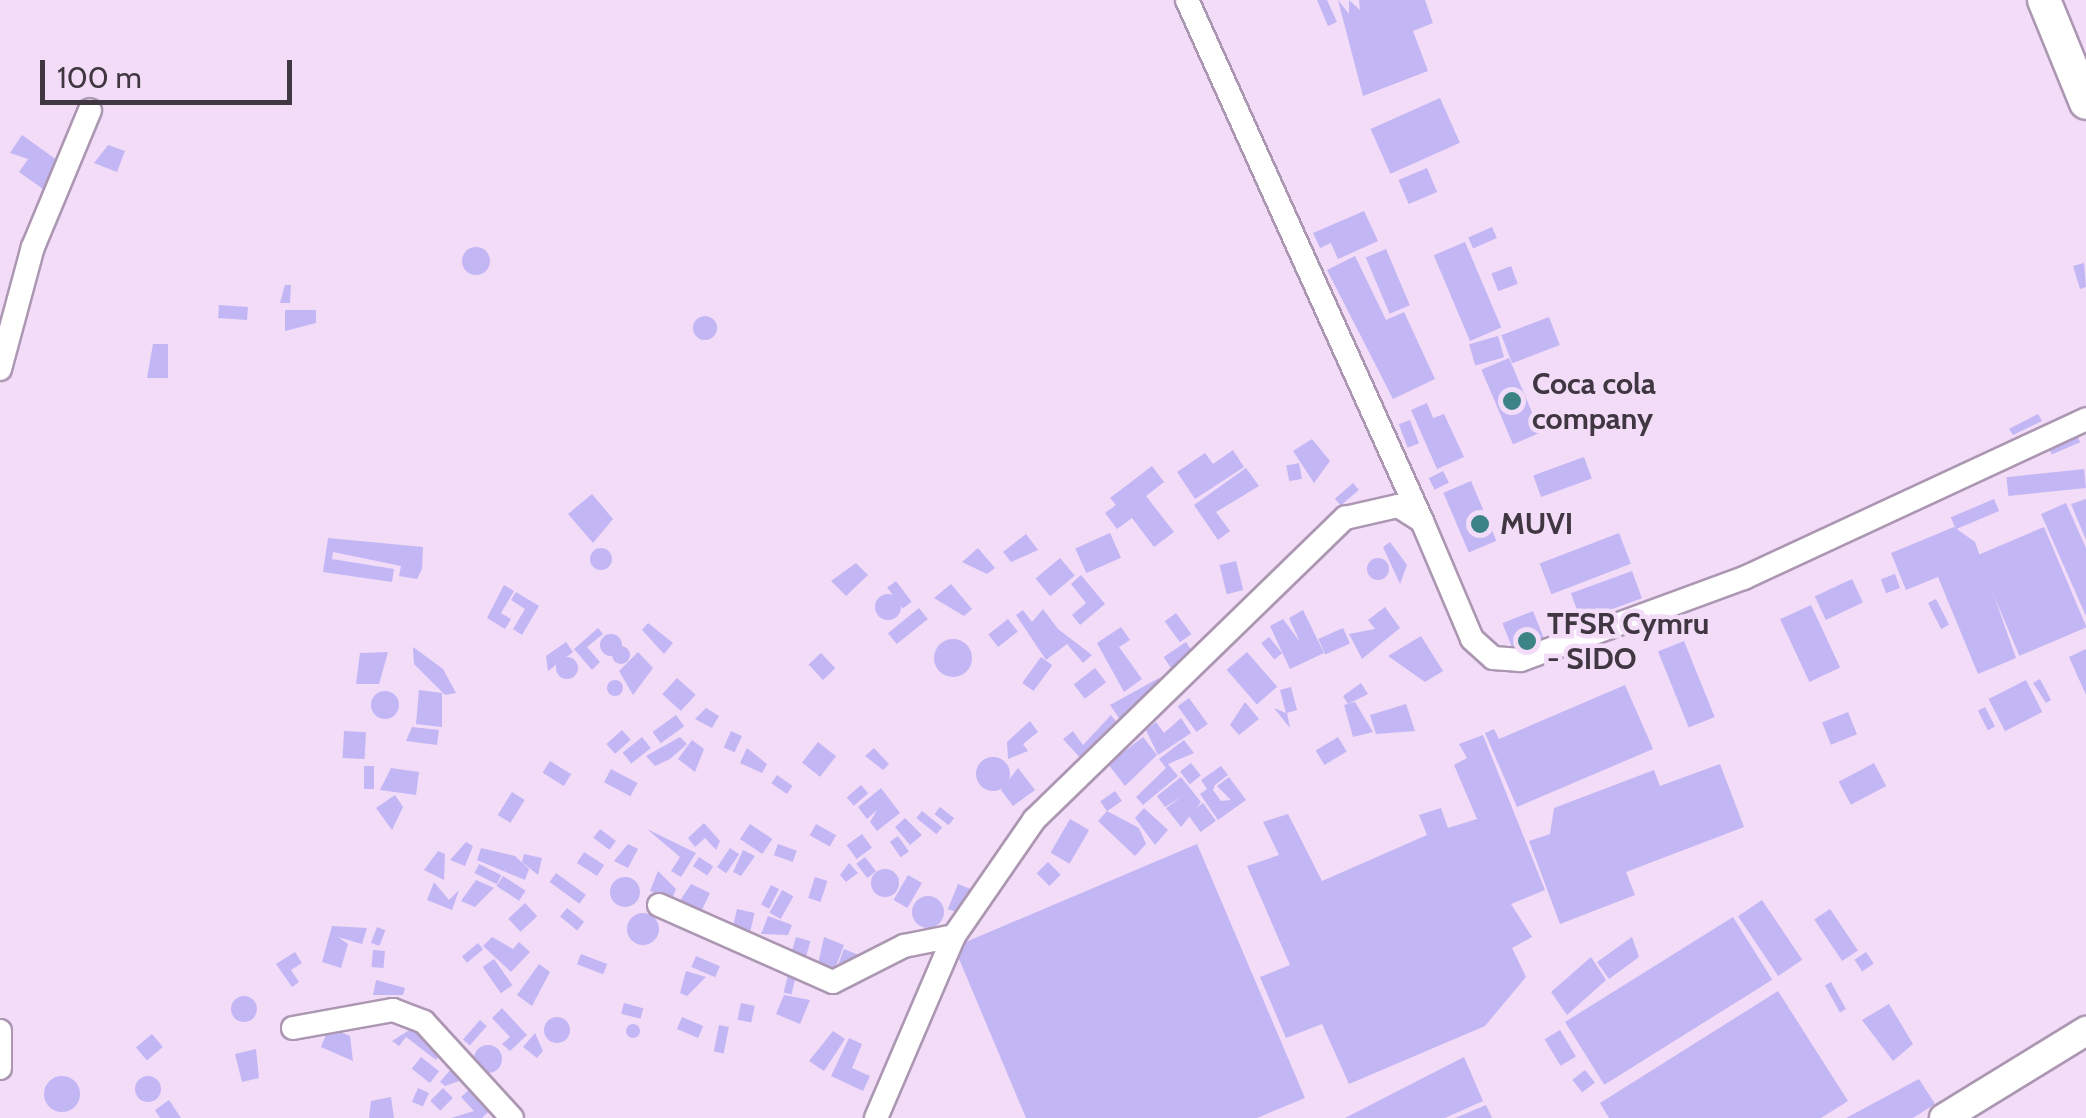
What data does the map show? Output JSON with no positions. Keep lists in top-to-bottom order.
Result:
{
  "places": ["Coca cola company", "MUVI", "TFSR Cymru - SIDO"],
  "scale_bar": "100 m"
}
